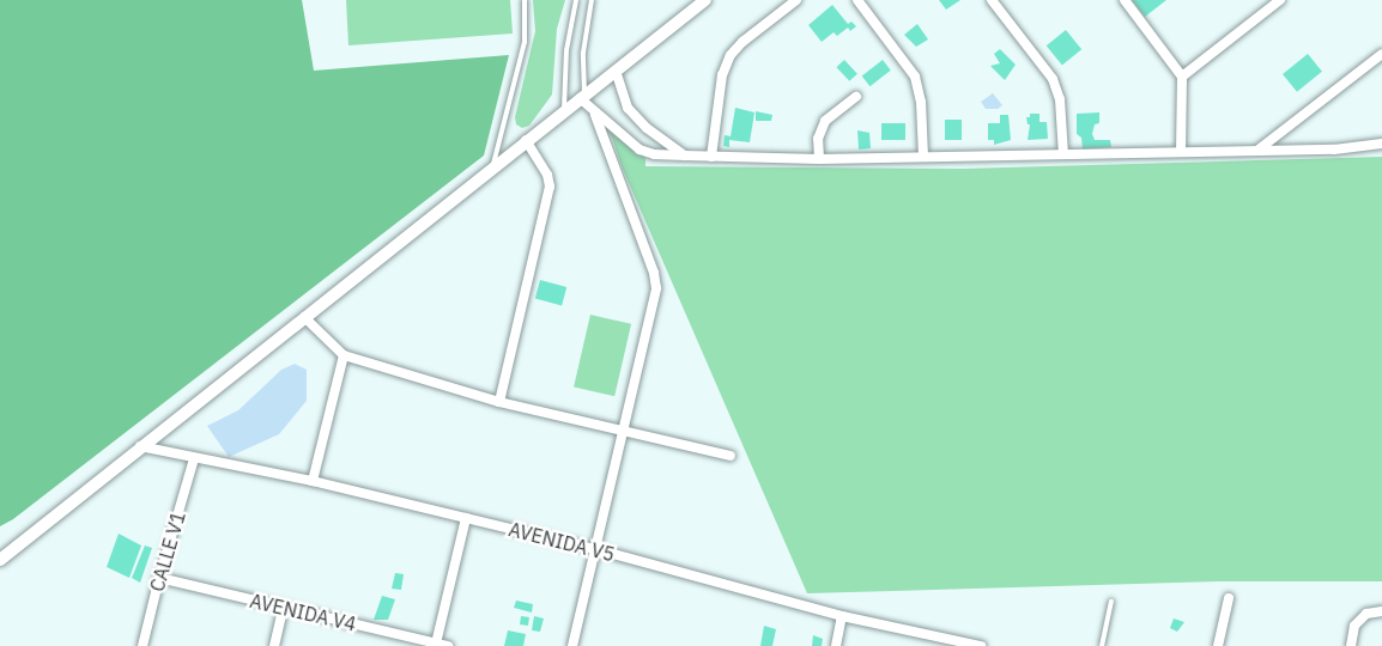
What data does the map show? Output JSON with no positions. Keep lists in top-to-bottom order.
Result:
{
  "streets": {
    "street": ["AVENIDA V5", "CALLE V1", "AVENIDA V4"]
  },
  "crossings": [
    ["AVENIDA V5", "CALLE V1"],
    ["CALLE V1", "AVENIDA V4"]
  ]
}
